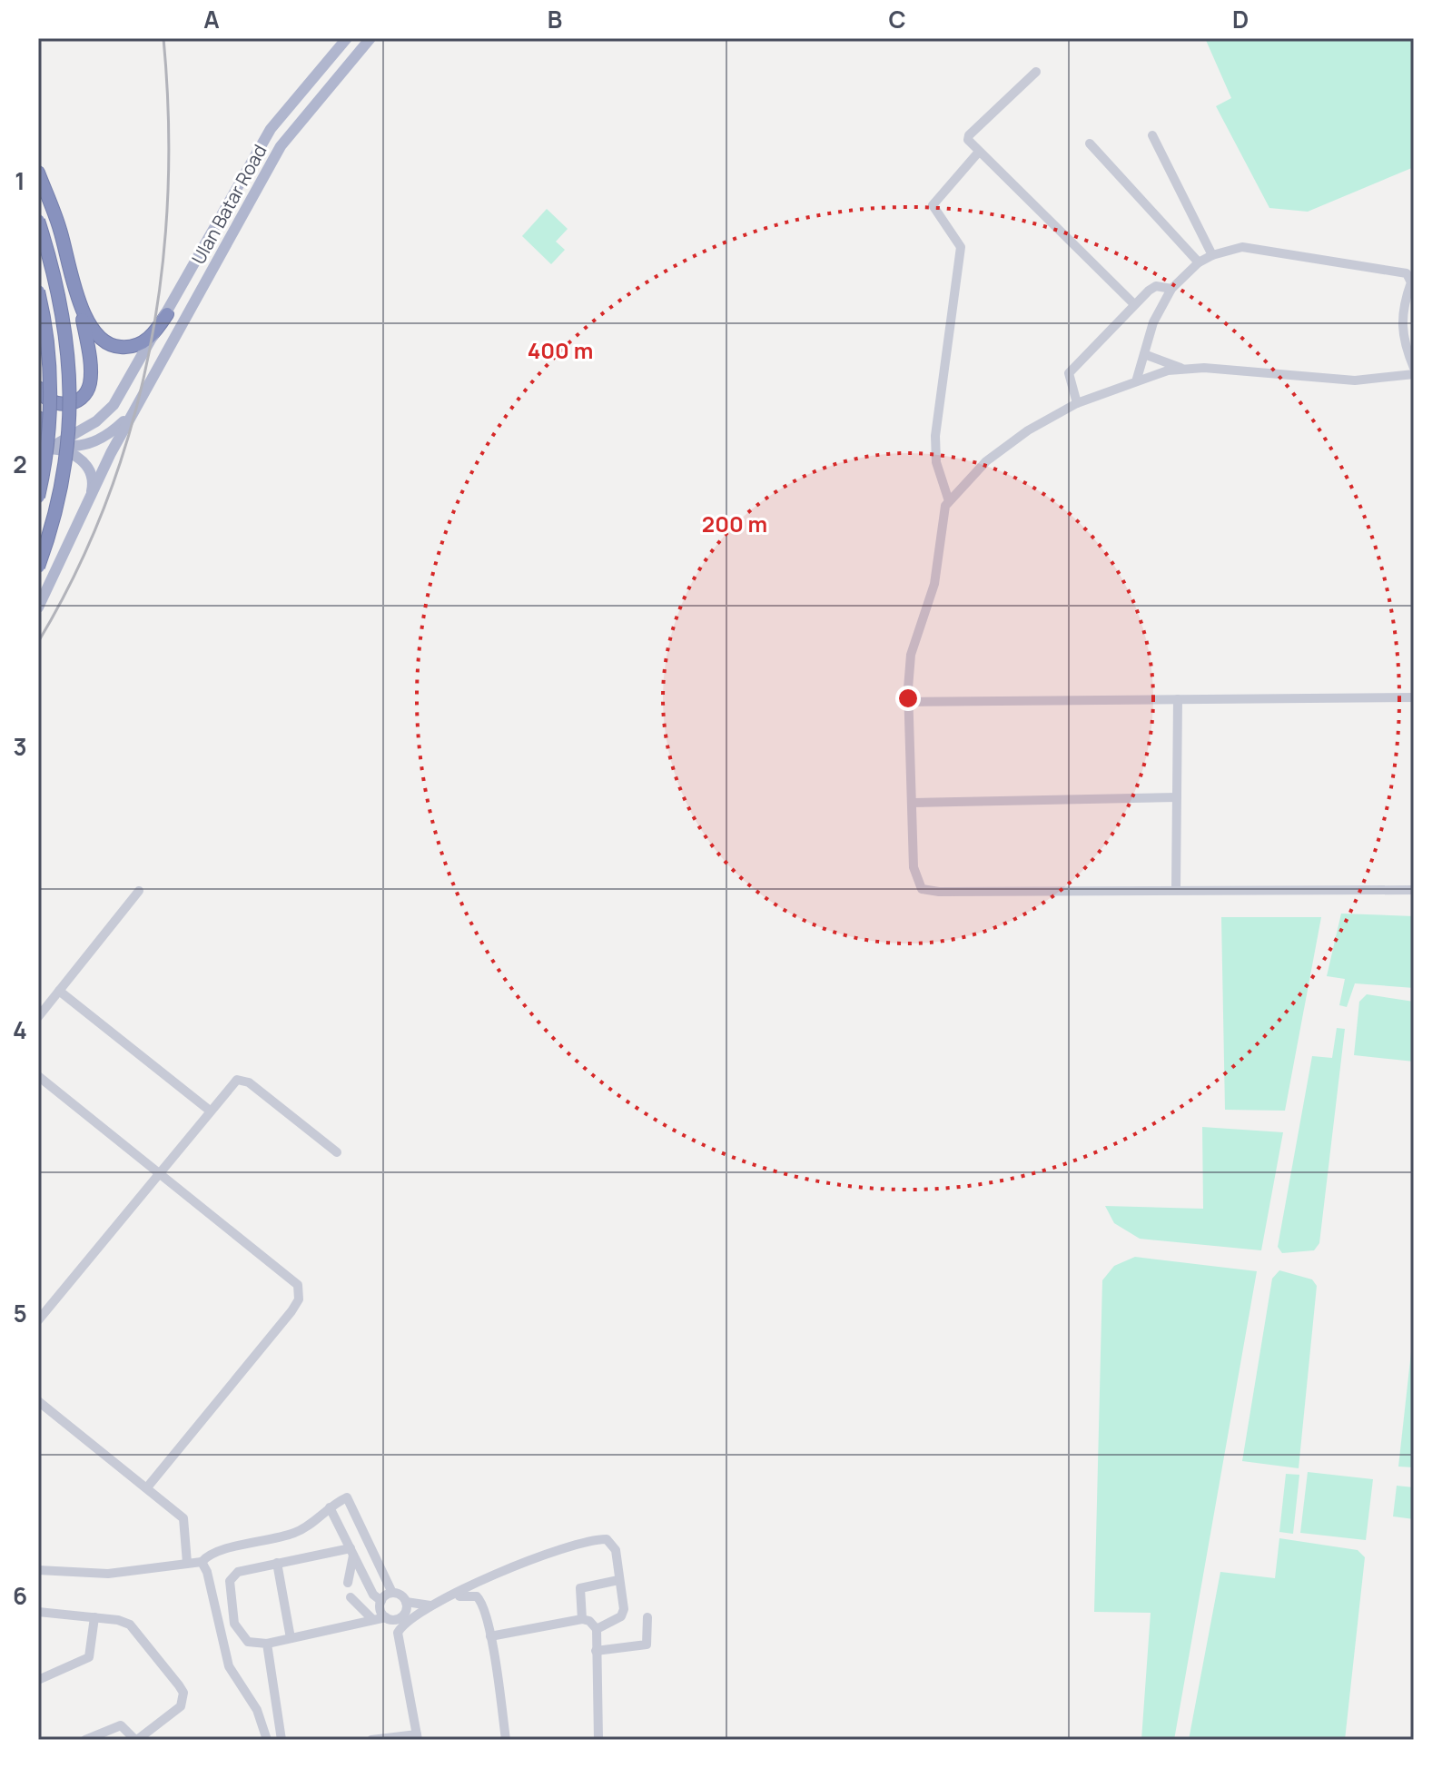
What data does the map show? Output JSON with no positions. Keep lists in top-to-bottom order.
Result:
{
  "streets": {
    "main road": ["Ulan Batar Road"]
  },
  "grid": {
    "columns": [
      "A",
      "B",
      "C",
      "D"
    ],
    "rows": [
      "1",
      "2",
      "3",
      "4",
      "5",
      "6"
    ]
  },
  "rings": ["400 m", "200 m"]
}
